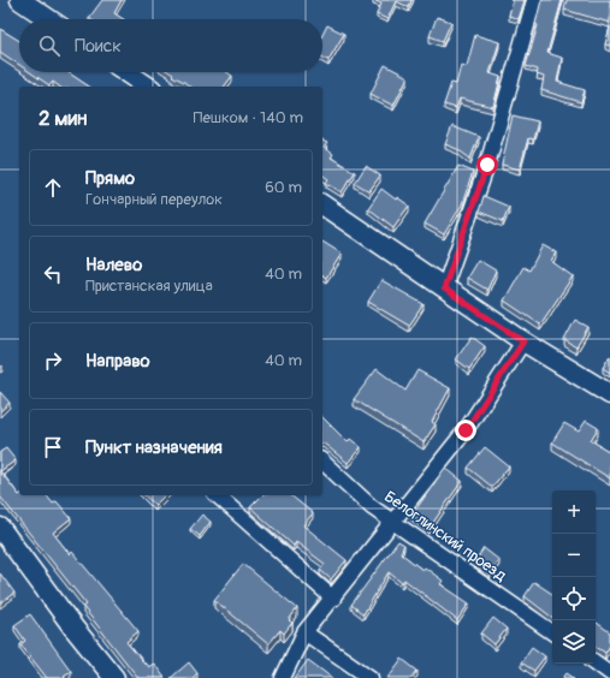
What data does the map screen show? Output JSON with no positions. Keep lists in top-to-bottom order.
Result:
{
  "streets": {
    "street": ["Белоглинский проезд"]
  },
  "page": {
    "search": "Поиск",
    "heading": ["2 мин", "Пешком · 140 m"],
    "list": [
      ["Прямо", "Гончарный переулок", "60 m"],
      ["Налево", "Пристанская улица", "40 m"],
      ["Направо", "40 m"],
      "Пункт назначения"
    ],
    "map_buttons": ["+", "−"]
  }
}
